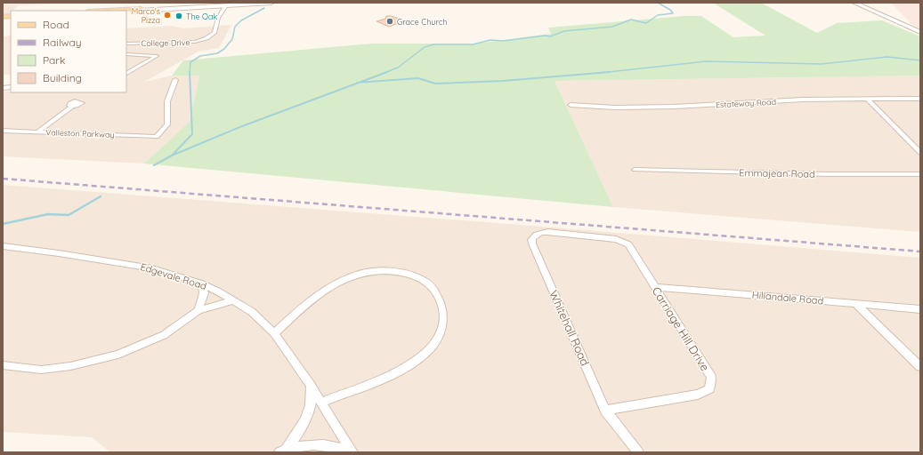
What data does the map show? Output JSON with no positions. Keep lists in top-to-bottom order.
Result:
{
  "streets": {
    "street": [
      "College Drive",
      "Estateway Road",
      "Valleston Parkway",
      "Emmajean Road",
      "Edgevale Road",
      "Hillandale Road",
      "Whitehall Road",
      "Carriage Hill Drive"
    ]
  },
  "crossings": [
    ["Hillandale Road", "Carriage Hill Drive"],
    ["Whitehall Road", "Carriage Hill Drive"]
  ],
  "places": ["Marco's Pizza", "The Oak", "Grace Church"],
  "legend": [
    "Road",
    "Railway",
    "Park",
    "Building"
  ]
}
